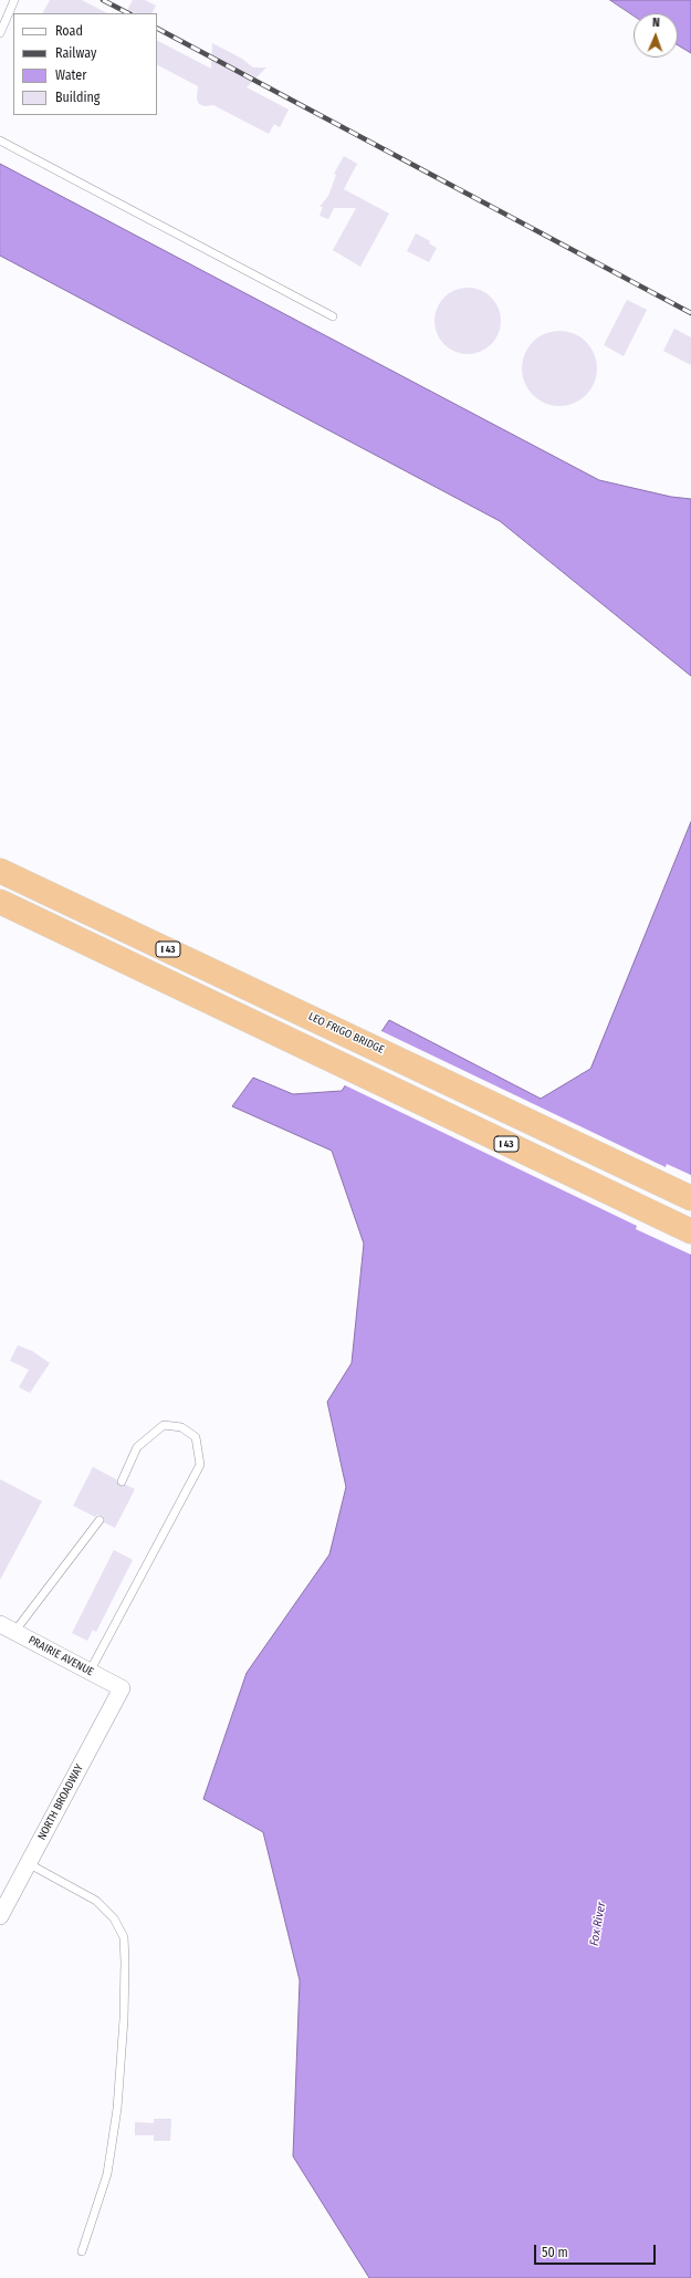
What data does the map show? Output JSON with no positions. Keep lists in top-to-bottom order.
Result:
{
  "streets": {
    "highway": ["I 43", "LEO FRIGO BRIDGE"],
    "street": ["PRAIRIE AVENUE", "NORTH BROADWAY"]
  },
  "crossings": [
    ["PRAIRIE AVENUE", "NORTH BROADWAY"]
  ],
  "water": ["Fox River"],
  "legend": [
    "Road",
    "Railway",
    "Water",
    "Building"
  ],
  "scale_bar": "50 m",
  "north": "top"
}
